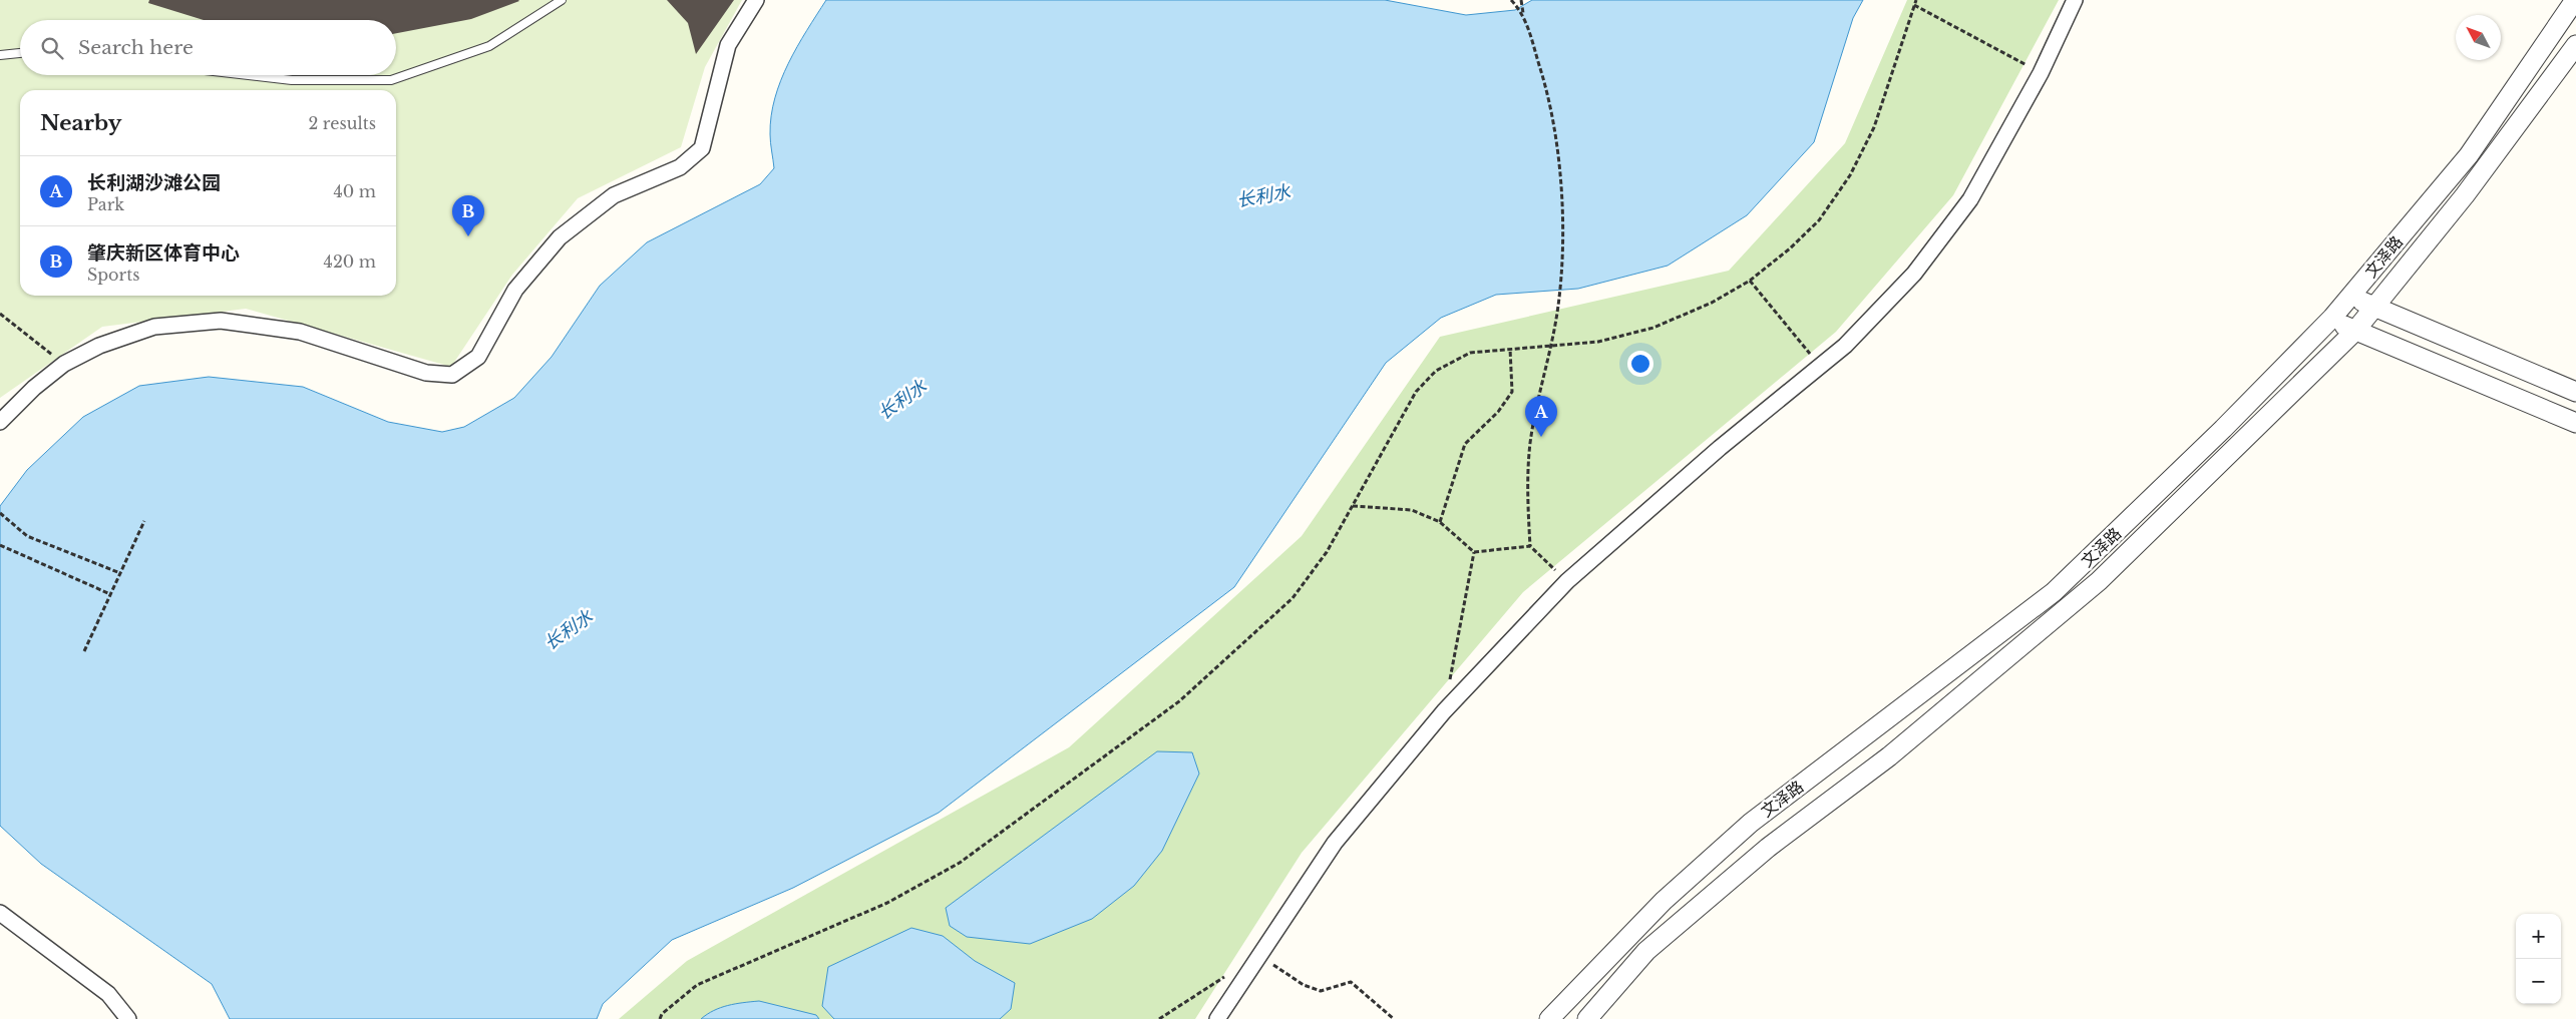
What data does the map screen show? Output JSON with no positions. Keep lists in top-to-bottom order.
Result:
{
  "streets": {
    "street": ["文泽路"]
  },
  "water": ["长利水"],
  "north": "top left",
  "page": {
    "search": "Search here",
    "heading": ["Nearby", "2 results"],
    "list": [
      {
        "mark": "A",
        "name": "长利湖沙滩公园",
        "note": "Park",
        "value": "40 m"
      },
      {
        "mark": "B",
        "name": "肇庆新区体育中心",
        "note": "Sports",
        "value": "420 m"
      }
    ],
    "pins": ["B", "A"],
    "map_buttons": ["+", "−"]
  }
}
